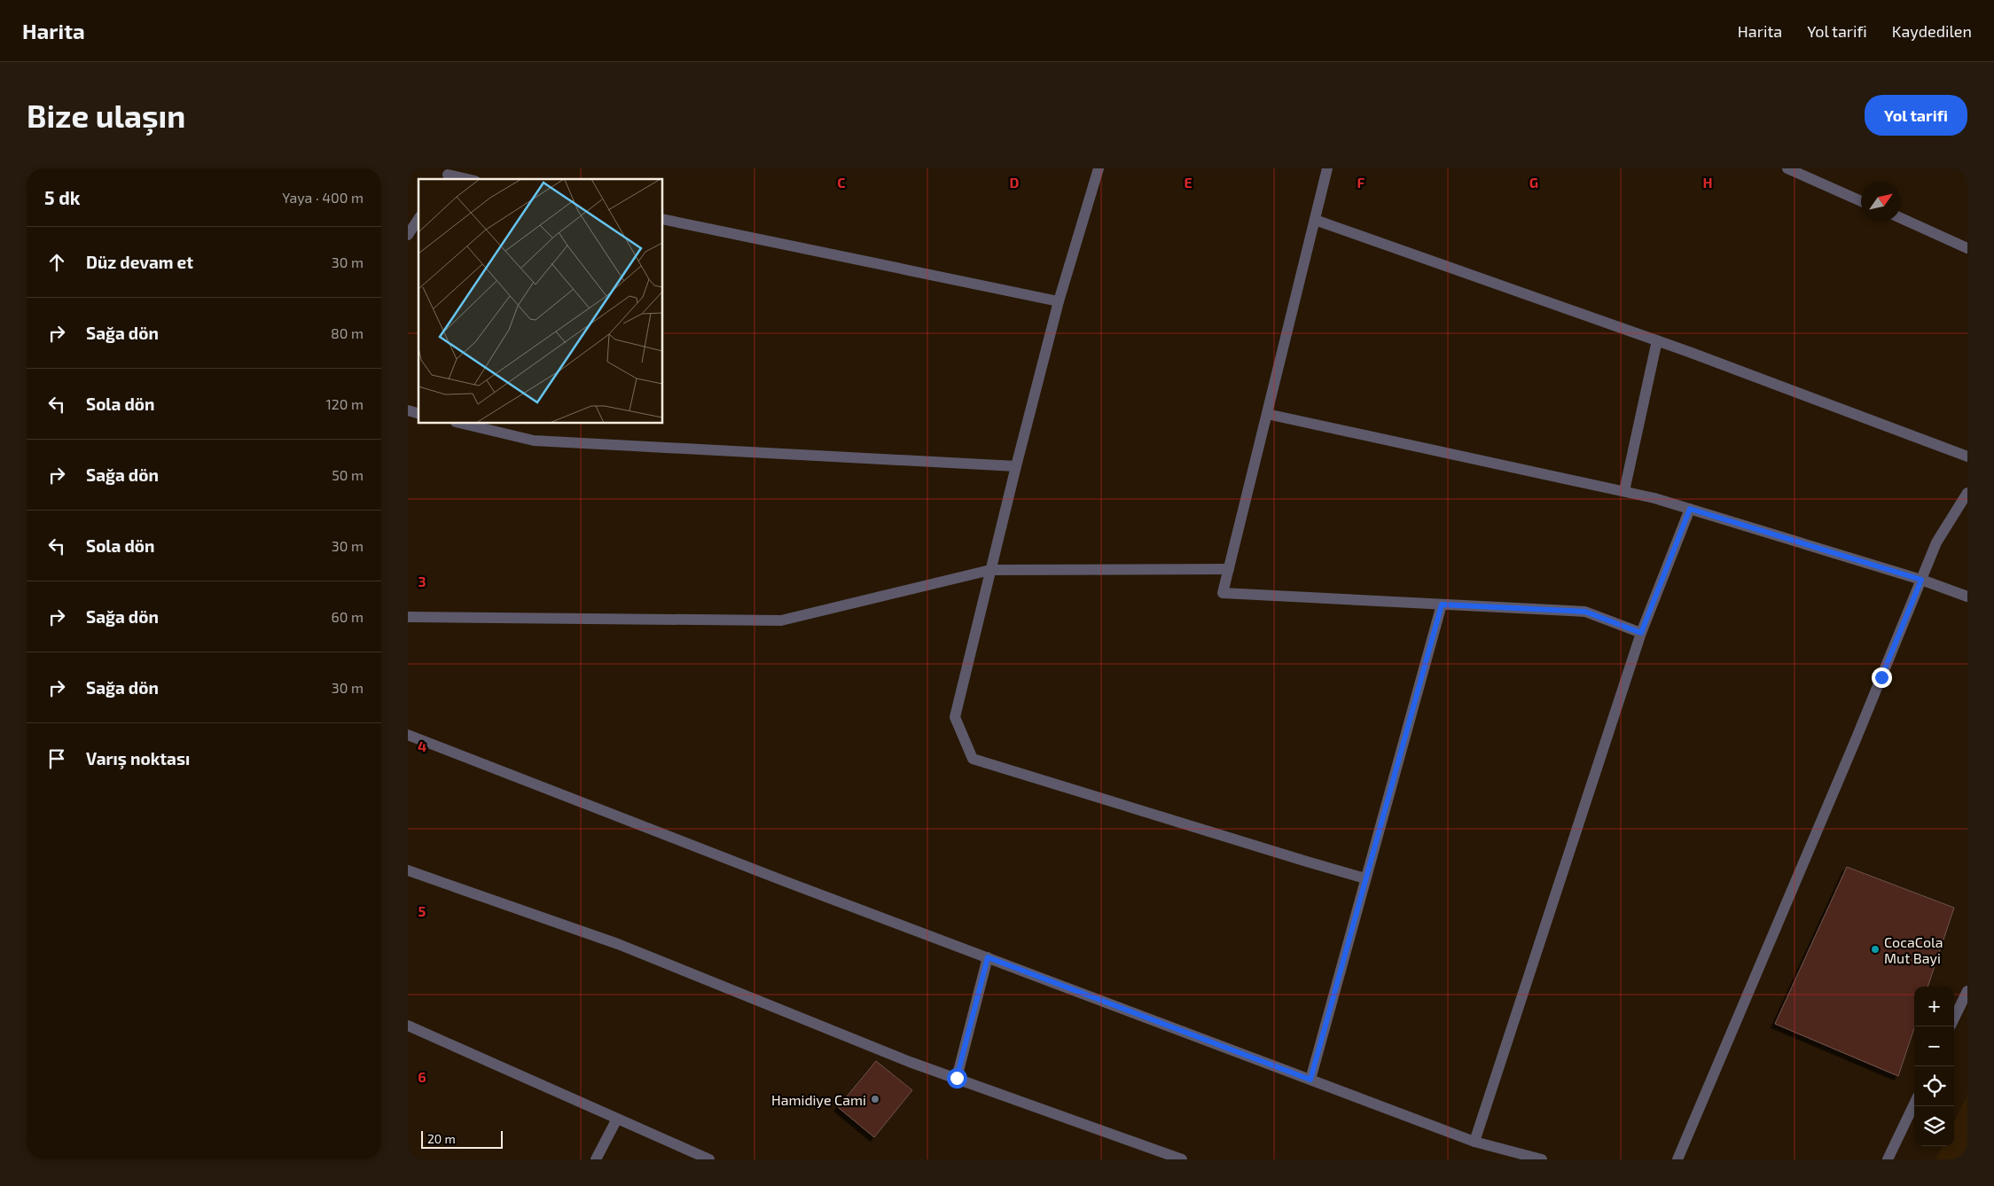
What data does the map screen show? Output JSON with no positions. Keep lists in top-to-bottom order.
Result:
{
  "places": ["CocaCola Mut Bayi", "Hamidiye Cami"],
  "scale_bar": "20 m",
  "north": "top right",
  "page": {
    "header": "Harita",
    "nav": ["Harita", "Yol tarifi", "Kaydedilen"],
    "buttons": "Yol tarifi",
    "title": "Bize ulaşın",
    "heading": ["5 dk", "Yaya · 400 m"],
    "list": [
      ["Düz devam et", "30 m"],
      ["Sağa dön", "80 m"],
      ["Sola dön", "120 m"],
      ["Sağa dön", "50 m"],
      ["Sola dön", "30 m"],
      ["Sağa dön", "60 m"],
      ["Sağa dön", "30 m"],
      "Varış noktası"
    ],
    "map_buttons": ["+", "−"],
    "scale": "20 m"
  },
  "grid": {
    "columns": [
      "C",
      "D",
      "E",
      "F",
      "G",
      "H"
    ],
    "rows": [
      "3",
      "4",
      "5",
      "6"
    ]
  }
}
